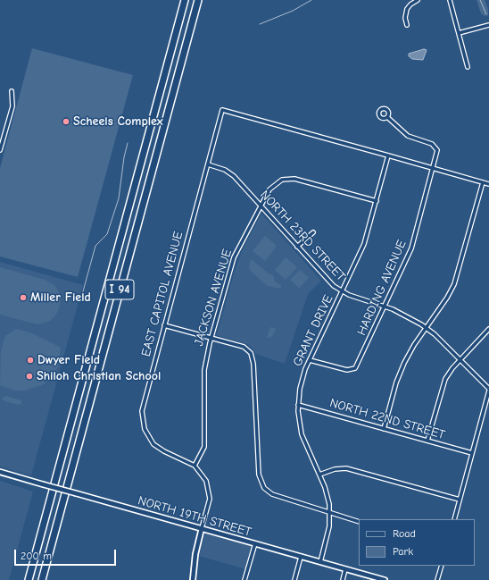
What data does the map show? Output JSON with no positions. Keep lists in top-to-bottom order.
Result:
{
  "streets": {
    "highway": ["I 94"],
    "street": [
      "NORTH 23RD STREET",
      "HARDING AVENUE",
      "EAST CAPITOL AVENUE",
      "JACKSON AVENUE",
      "GRANT DRIVE",
      "NORTH 22ND STREET",
      "NORTH 19TH STREET"
    ]
  },
  "crossings": [
    ["NORTH 23RD STREET", "HARDING AVENUE"],
    ["NORTH 23RD STREET", "EAST CAPITOL AVENUE"],
    ["NORTH 23RD STREET", "JACKSON AVENUE"],
    ["NORTH 23RD STREET", "GRANT DRIVE"],
    ["HARDING AVENUE", "GRANT DRIVE"],
    ["EAST CAPITOL AVENUE", "JACKSON AVENUE"],
    ["EAST CAPITOL AVENUE", "GRANT DRIVE"],
    ["EAST CAPITOL AVENUE", "NORTH 19TH STREET"],
    ["JACKSON AVENUE", "GRANT DRIVE"],
    ["GRANT DRIVE", "NORTH 22ND STREET"],
    ["GRANT DRIVE", "NORTH 19TH STREET"]
  ],
  "places": [
    "Scheels Complex",
    "Miller Field",
    "Dwyer Field",
    "Shiloh Christian School"
  ],
  "legend": ["Road", "Park"],
  "scale_bar": "200 m"
}
